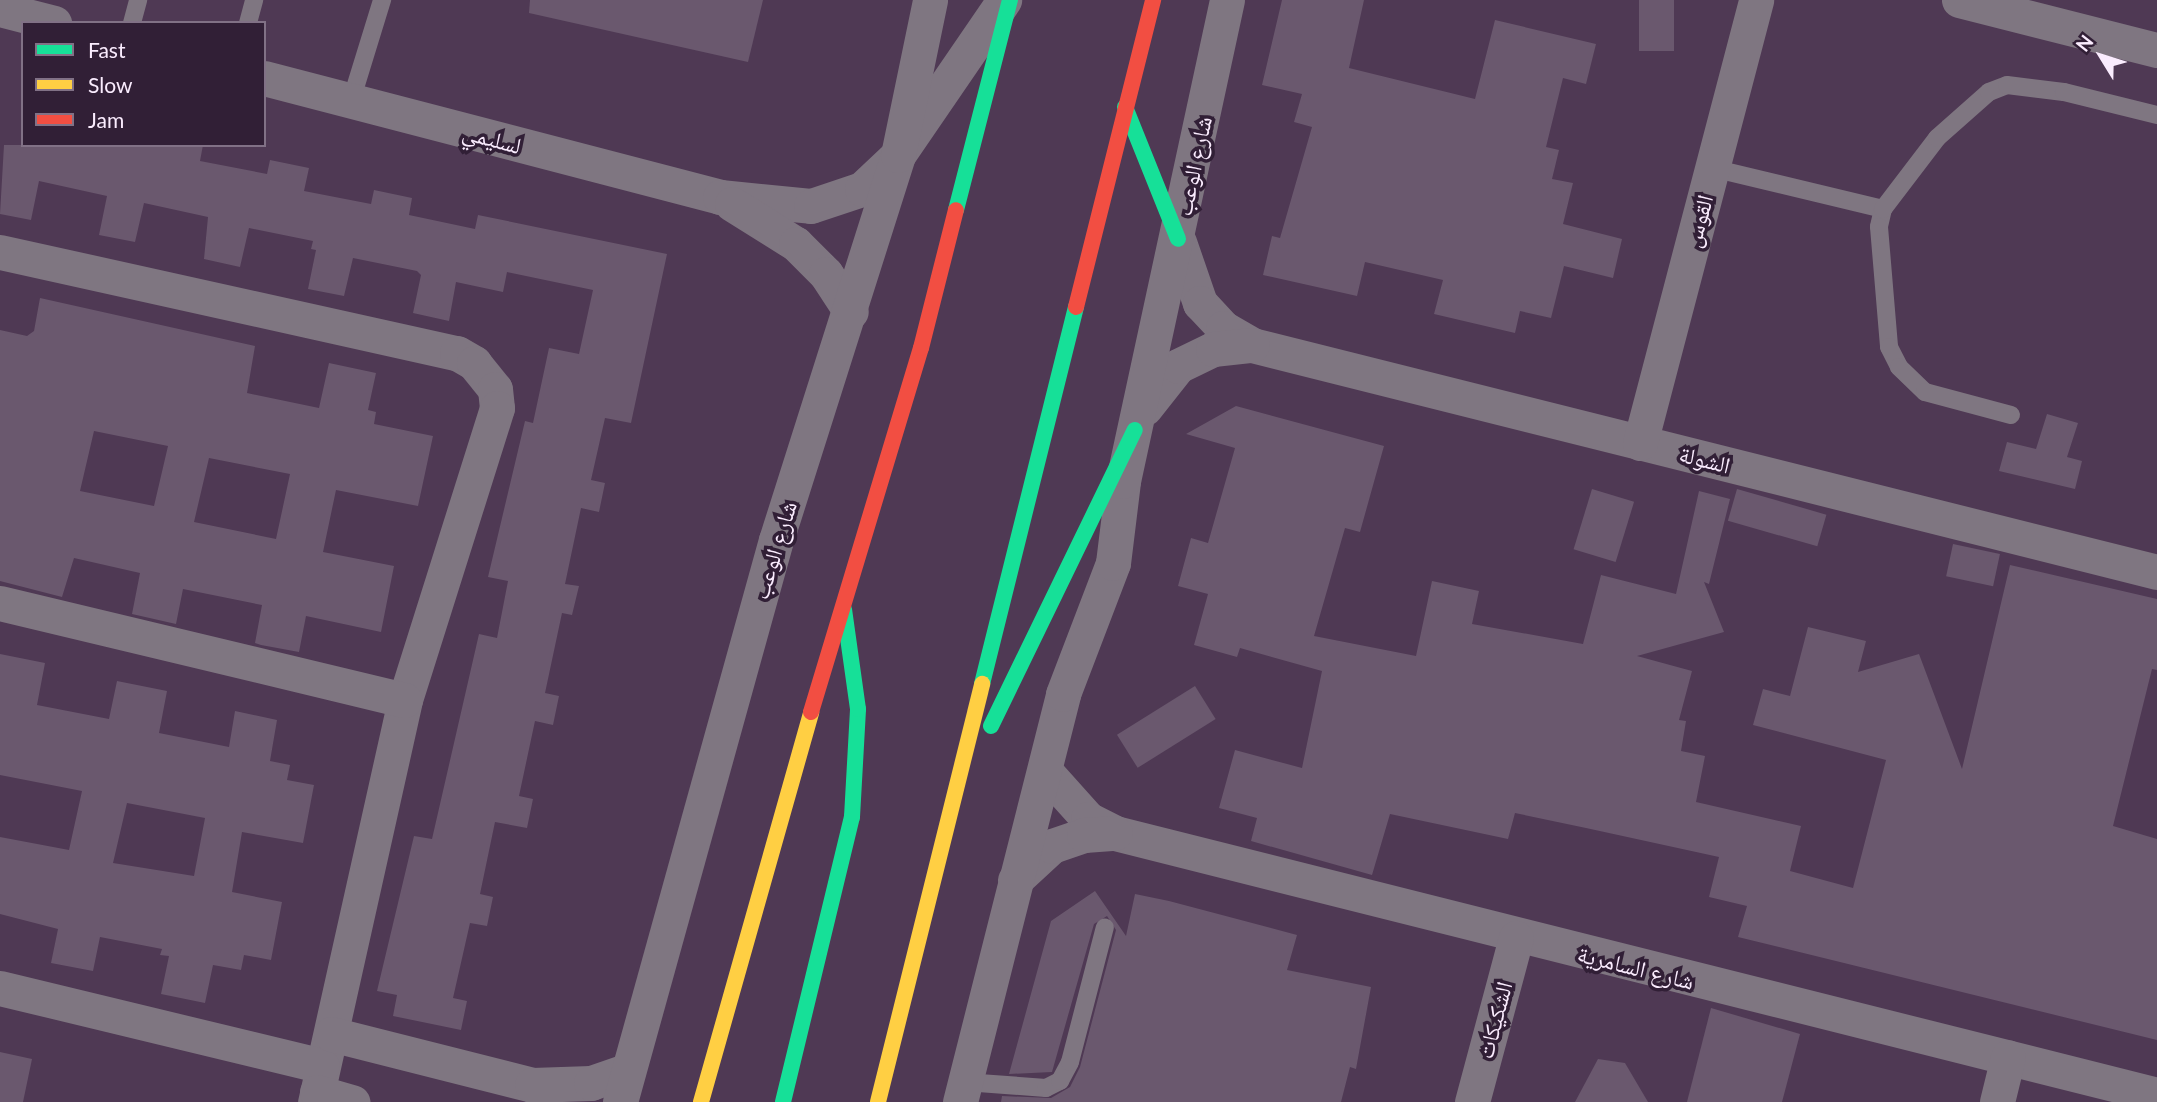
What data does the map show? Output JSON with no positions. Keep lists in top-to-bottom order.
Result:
{
  "streets": {
    "street": [
      "لسليمي",
      "شارع الوعب",
      "القوس",
      "الشولة",
      "شارع السامرية",
      "الشكيكات"
    ]
  },
  "crossings": [
    ["لسليمي", "شارع الوعب"],
    ["شارع الوعب", "الشولة"],
    ["شارع الوعب", "شارع السامرية"],
    ["القوس", "الشولة"],
    ["شارع السامرية", "الشكيكات"]
  ],
  "legend": ["Fast", "Slow", "Jam"],
  "north": "top left"
}
